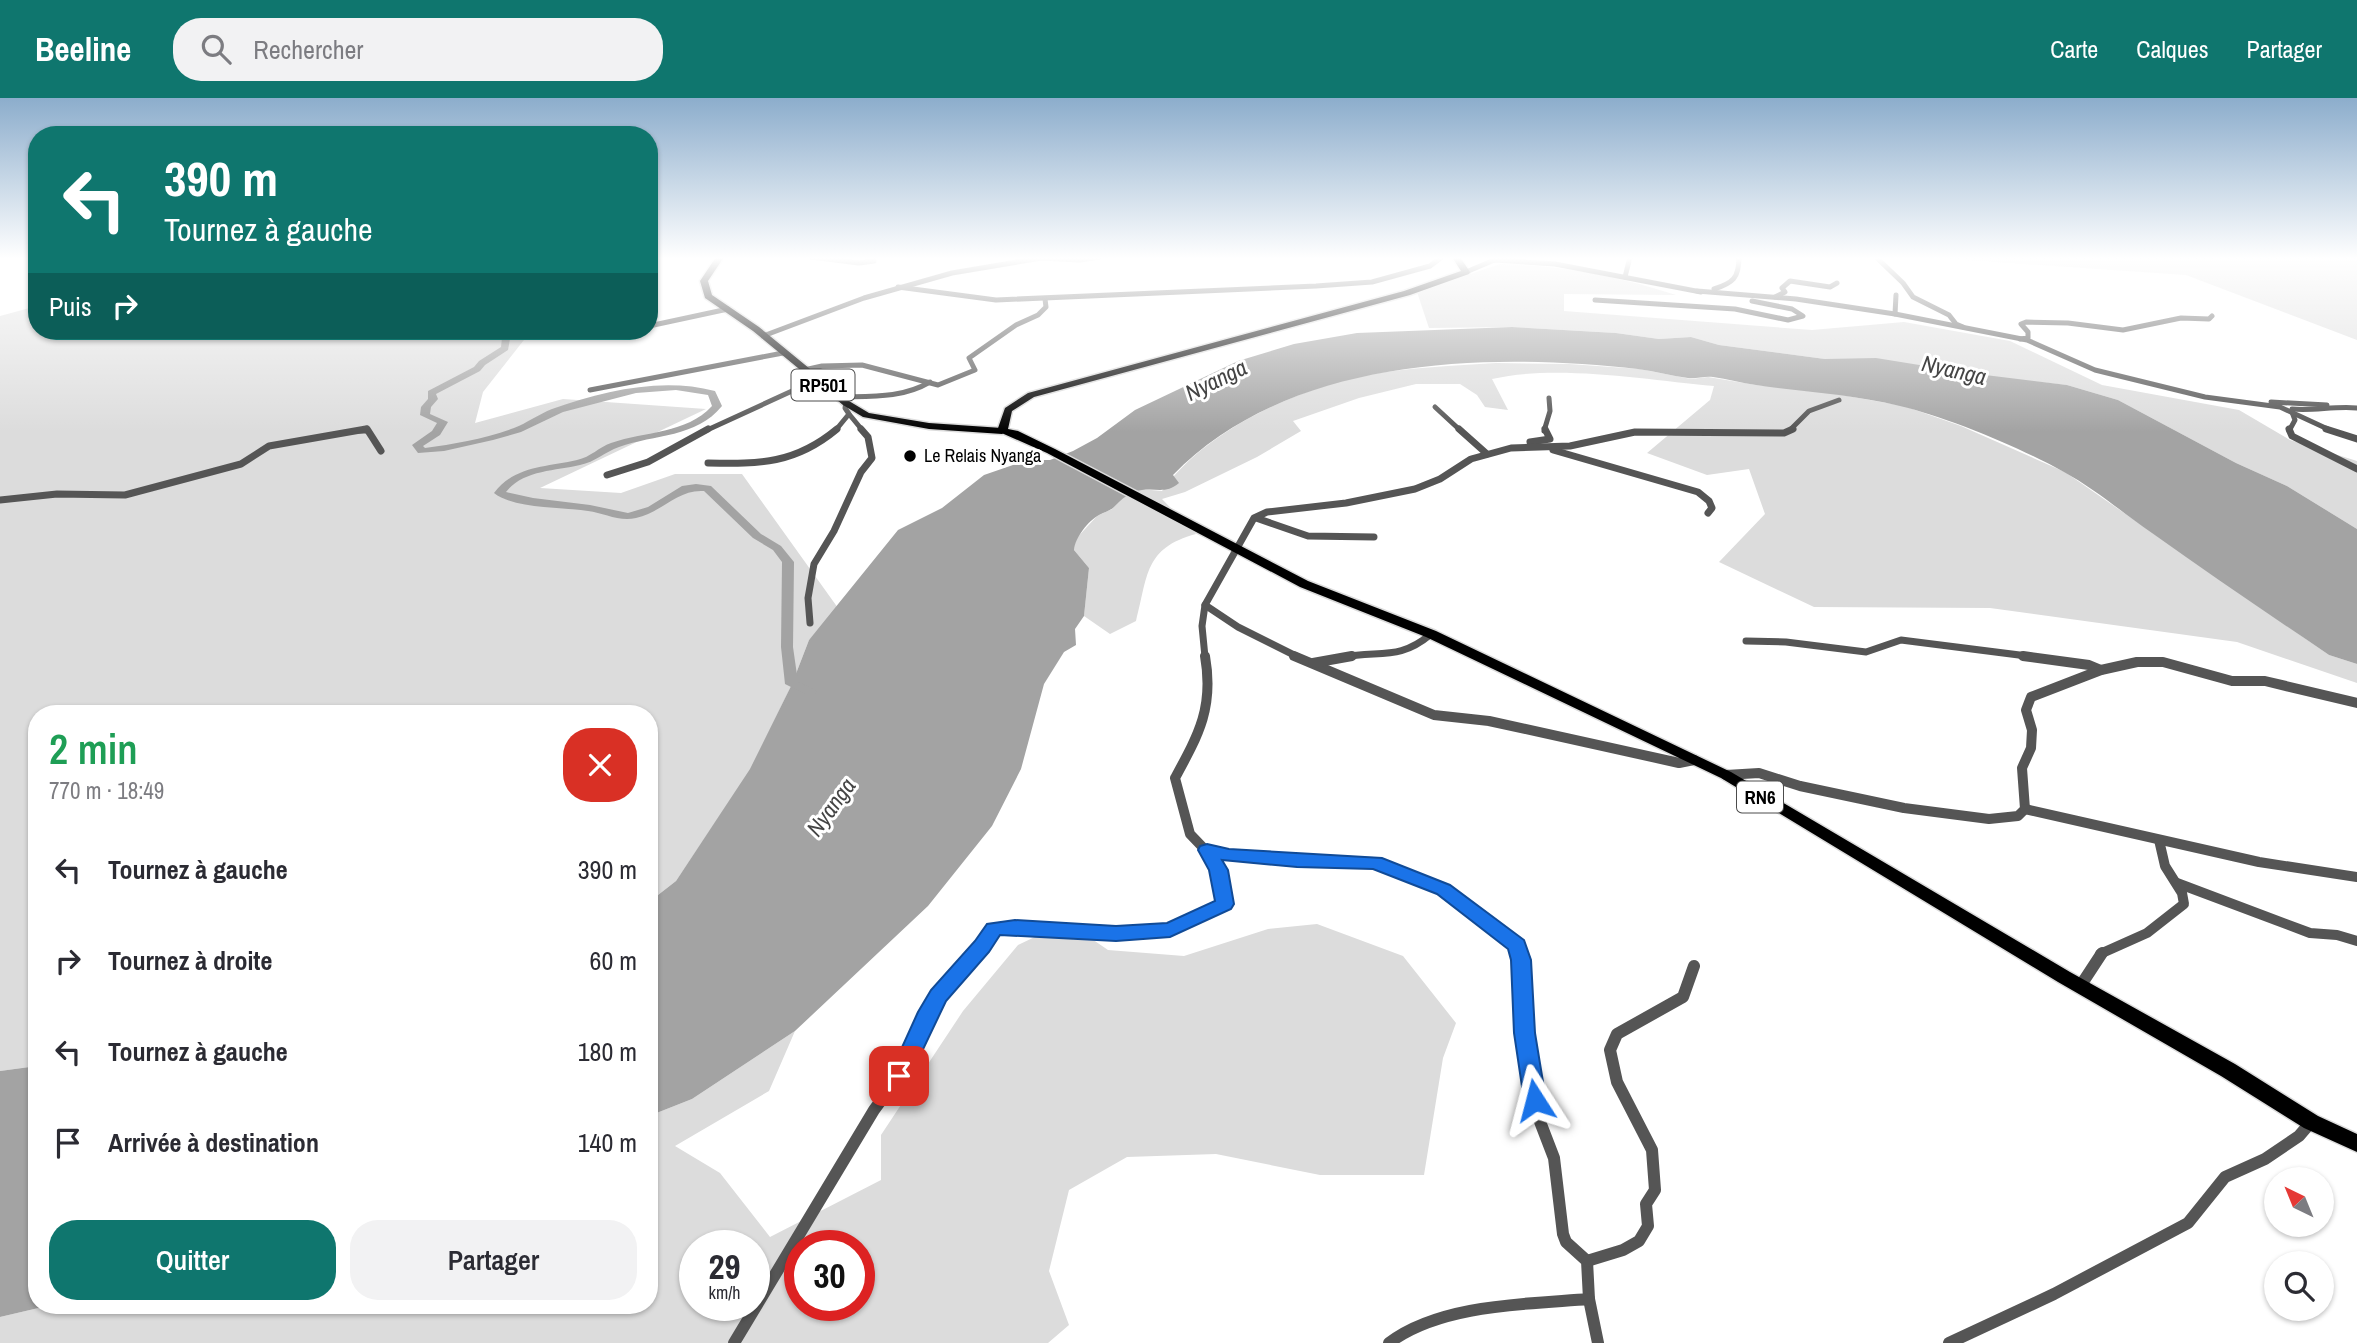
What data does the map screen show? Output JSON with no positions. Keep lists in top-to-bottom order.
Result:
{
  "streets": {
    "main road": ["RP501", "RN6"]
  },
  "crossings": [
    ["RP501", "RN6"]
  ],
  "water": ["Nyanga"],
  "places": ["Le Relais Nyanga"],
  "north": "top left",
  "page": {
    "header": "Beeline",
    "search": "Rechercher",
    "nav": ["Carte", "Calques", "Partager"],
    "turn": ["390 m", "Tournez à gauche"],
    "then": "Puis",
    "heading": ["2 min", "770 m · 18:49"],
    "list": [
      {
        "name": "Tournez à gauche",
        "value": "390 m"
      },
      {
        "name": "Tournez à droite",
        "value": "60 m"
      },
      {
        "name": "Tournez à gauche",
        "value": "180 m"
      },
      {
        "name": "Arrivée à destination",
        "value": "140 m"
      }
    ],
    "buttons": ["Quitter", "Partager"],
    "speed": "29 km/h",
    "limit": "30"
  }
}
